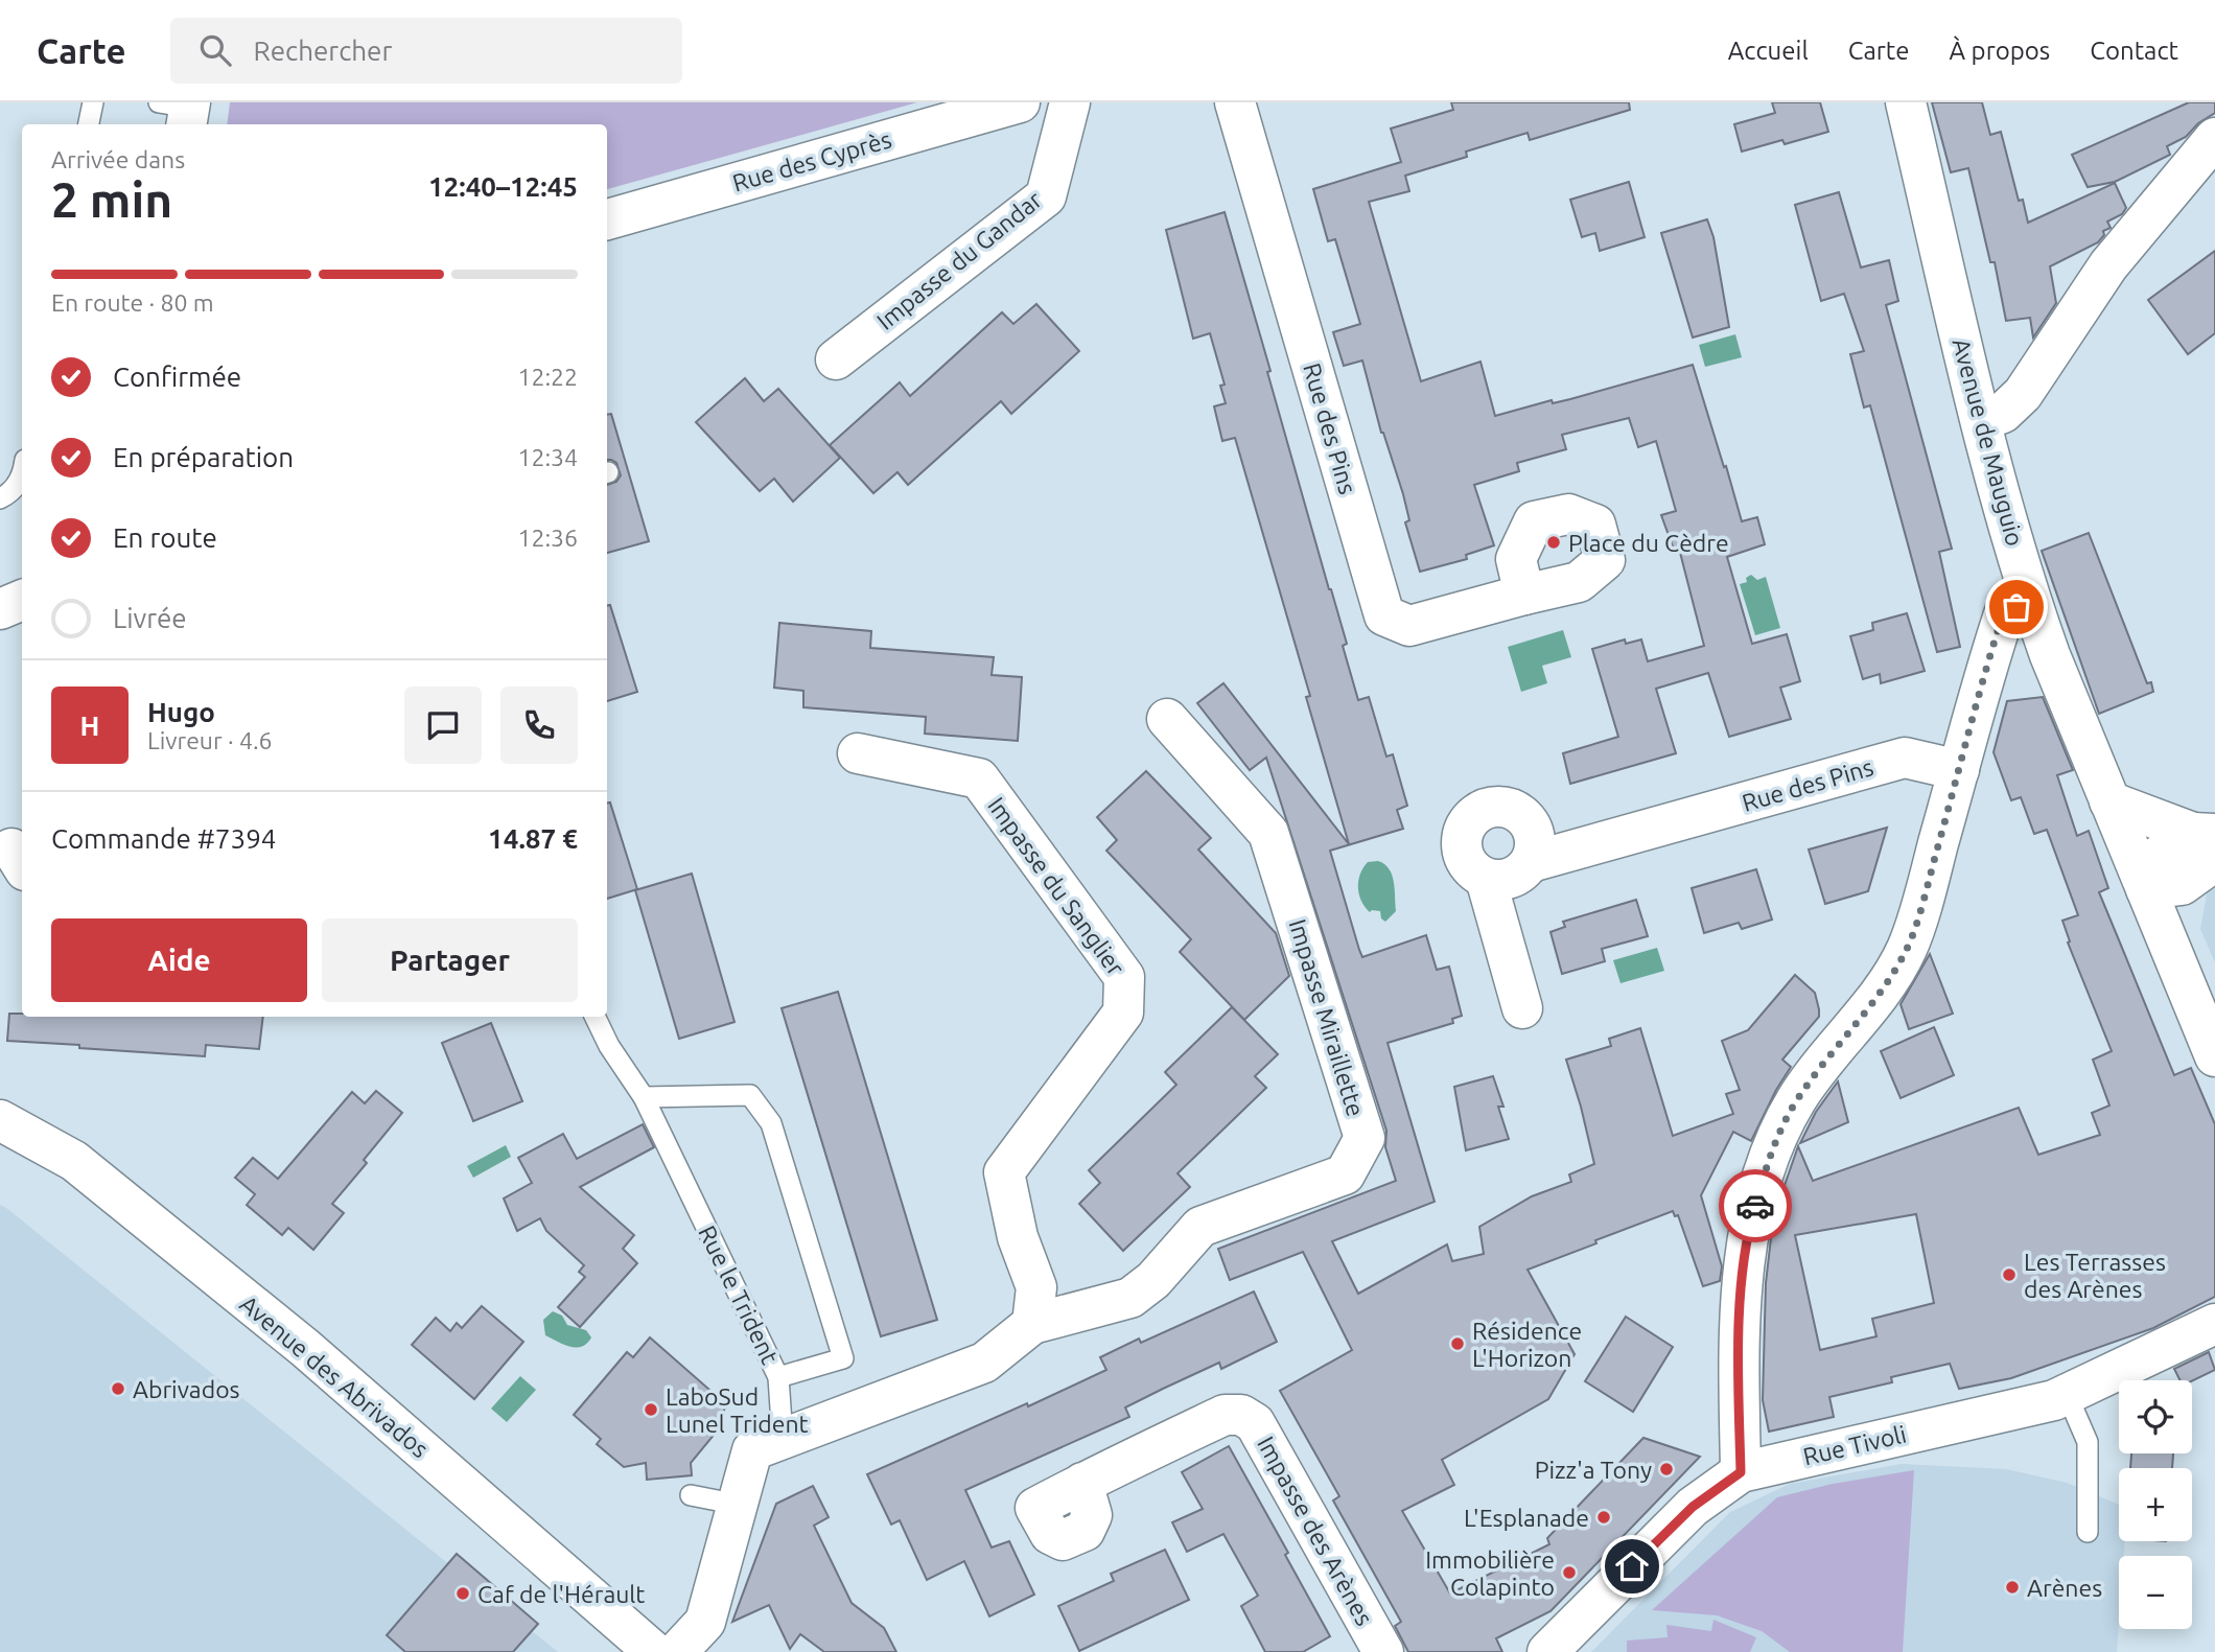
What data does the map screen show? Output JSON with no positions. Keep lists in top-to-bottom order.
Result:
{
  "streets": {
    "street": [
      "Rue des Cyprès",
      "Impasse du Gandar",
      "Rue des Pins",
      "Avenue de Mauguio",
      "Impasse du Sanglier",
      "Impasse Miraillette",
      "Avenue des Abrivados",
      "Rue Tivoli",
      "Impasse des Arènes"
    ],
    "lane": ["Rue le Trident"]
  },
  "crossings": [
    ["Impasse du Sanglier", "Impasse Miraillette"]
  ],
  "places": [
    "Place du Cèdre",
    "Les Terrasses des Arènes",
    "Résidence L'Horizon",
    "Abrivados",
    "LaboSud Lunel Trident",
    "Pizz'a Tony",
    "L'Esplanade",
    "Immobilière Colapinto",
    "Arènes",
    "Caf de l'Hérault"
  ],
  "page": {
    "header": "Carte",
    "search": "Rechercher",
    "nav": [
      "Accueil",
      "Carte",
      "À propos",
      "Contact"
    ],
    "heading": ["2 min", "Arrivée dans", "12:40–12:45"],
    "panel": [
      "Hugo",
      "Livreur · 4.6",
      "Commande #7394",
      "14.87 €"
    ],
    "bar": "En route · 80 m",
    "list": [
      ["Confirmée", "12:22"],
      ["En préparation", "12:34"],
      ["En route", "12:36"],
      "Livrée"
    ],
    "round": "H",
    "buttons": ["Aide", "Partager"],
    "map_buttons": ["+", "−"]
  }
}
